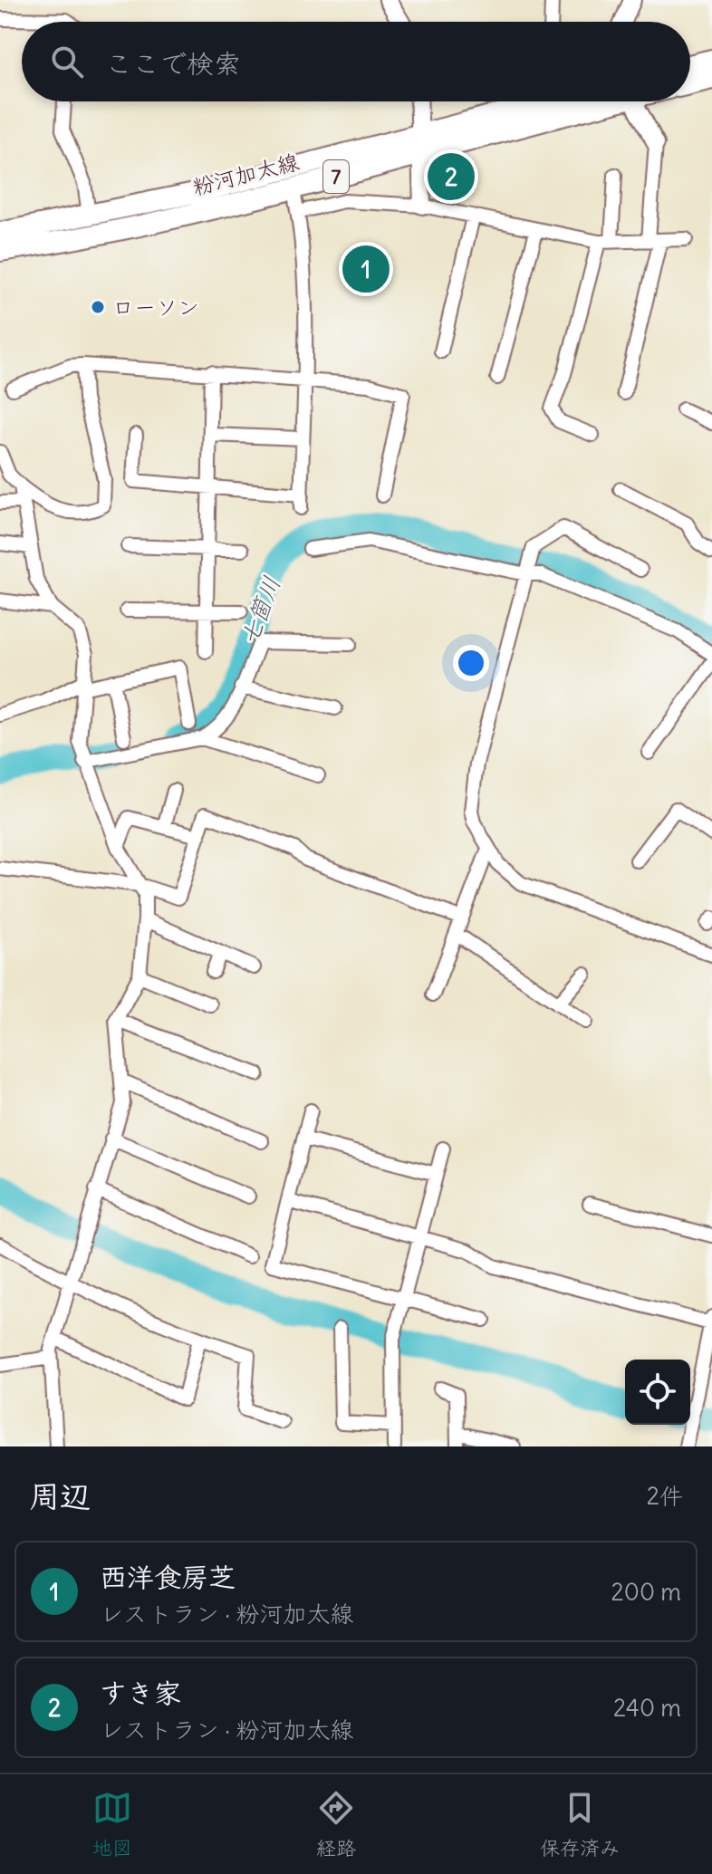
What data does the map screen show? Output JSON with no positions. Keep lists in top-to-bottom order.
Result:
{
  "streets": {
    "main road": ["粉河加太線", "7"]
  },
  "water": ["七箇川"],
  "places": ["ローソン"],
  "page": {
    "search": "ここで検索",
    "pins": ["2", "1"],
    "heading": ["周辺", "2件"],
    "list": [
      {
        "mark": "1",
        "name": "西洋食房芝",
        "note": "レストラン · 粉河加太線",
        "value": "200 m"
      },
      {
        "mark": "2",
        "name": "すき家",
        "note": "レストラン · 粉河加太線",
        "value": "240 m"
      }
    ],
    "nav": ["地図", "経路", "保存済み"]
  }
}
